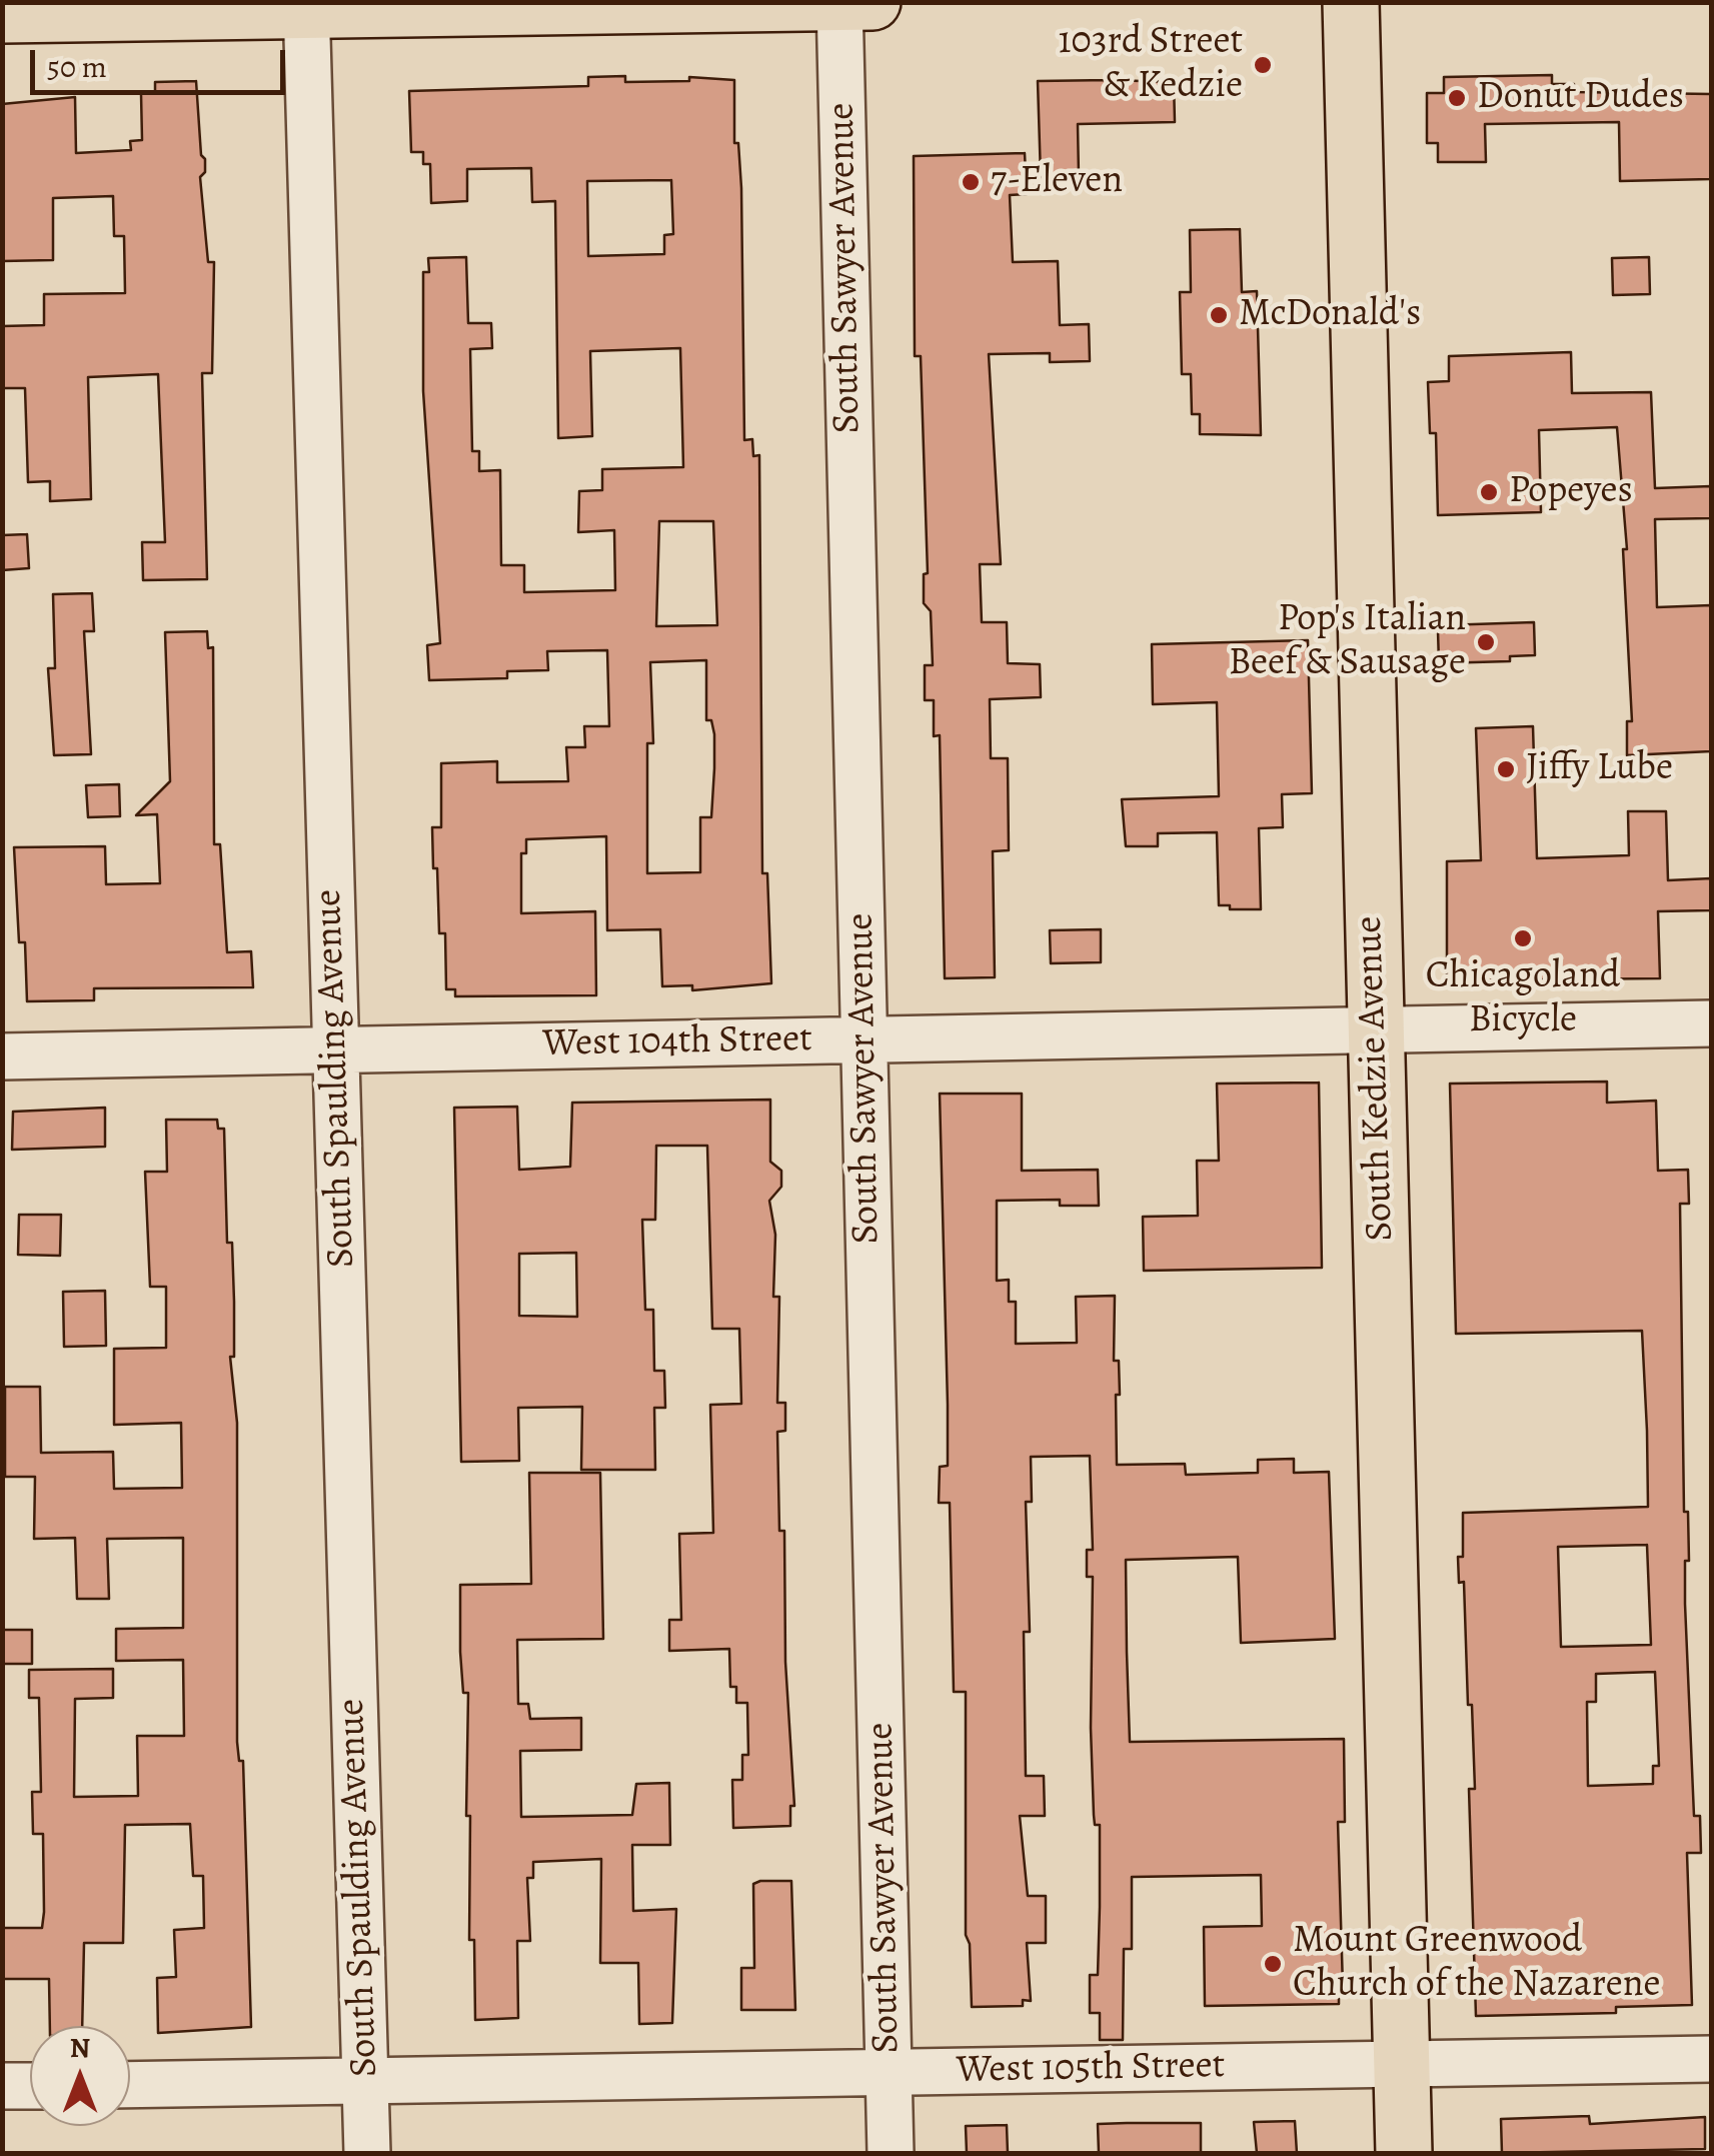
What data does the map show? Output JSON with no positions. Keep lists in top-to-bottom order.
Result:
{
  "streets": {
    "main road": ["South Kedzie Avenue"],
    "street": [
      "South Sawyer Avenue",
      "West 104th Street",
      "South Spaulding Avenue",
      "West 105th Street"
    ]
  },
  "crossings": [
    ["South Sawyer Avenue", "West 104th Street"],
    ["South Sawyer Avenue", "West 105th Street"],
    ["West 104th Street", "South Spaulding Avenue"],
    ["West 104th Street", "South Kedzie Avenue"],
    ["South Spaulding Avenue", "West 105th Street"],
    ["South Kedzie Avenue", "West 105th Street"]
  ],
  "places": [
    "103rd Street & Kedzie",
    "Donut Dudes",
    "7-Eleven",
    "McDonald's",
    "Popeyes",
    "Pop's Italian Beef & Sausage",
    "Jiffy Lube",
    "Chicagoland Bicycle",
    "Mount Greenwood Church of the Nazarene"
  ],
  "scale_bar": "50 m",
  "north": "top"
}
